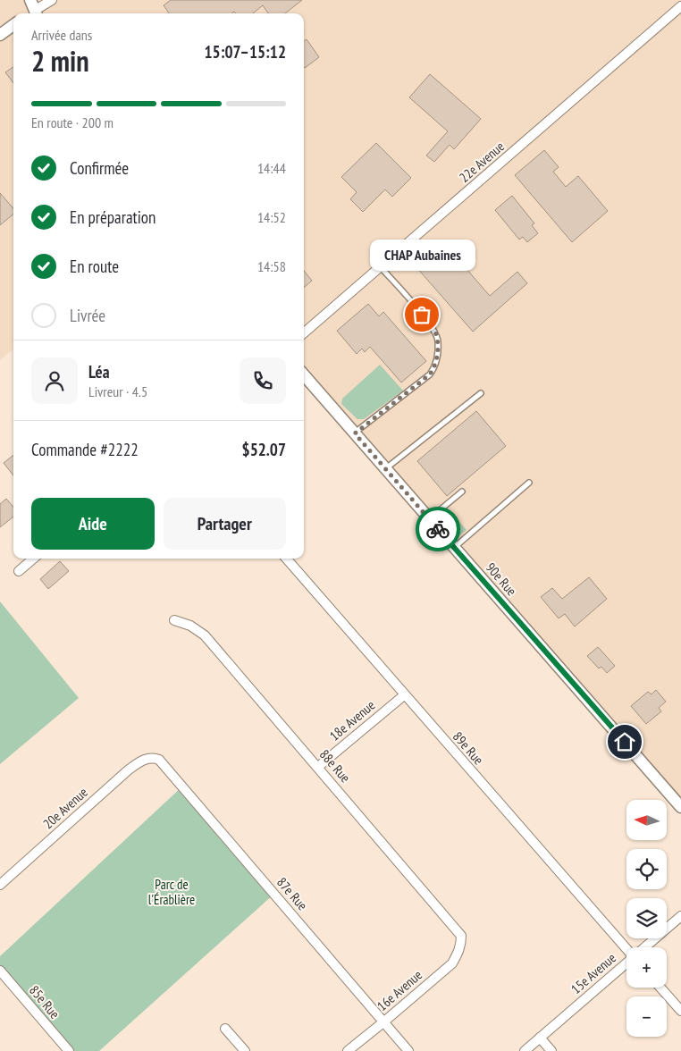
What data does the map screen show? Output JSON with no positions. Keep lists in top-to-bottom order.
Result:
{
  "streets": {
    "street": [
      "22e Avenue",
      "90e Rue",
      "18e Avenue",
      "89e Rue",
      "88e Rue",
      "20e Avenue",
      "87e Rue",
      "15e Avenue",
      "16e Avenue",
      "85e Rue"
    ]
  },
  "crossings": [
    ["18e Avenue", "89e Rue"],
    ["18e Avenue", "88e Rue"],
    ["88e Rue", "16e Avenue"],
    ["20e Avenue", "87e Rue"],
    ["87e Rue", "16e Avenue"]
  ],
  "parks": ["Parc de l'Érablière"],
  "places": ["CHAP Aubaines"],
  "north": "left",
  "page": {
    "heading": ["2 min", "Arrivée dans", "15:07–15:12"],
    "panel": [
      "Léa",
      "Livreur · 4.5",
      "Commande #2222",
      "$52.07"
    ],
    "bar": "En route · 200 m",
    "list": [
      ["Confirmée", "14:44"],
      ["En préparation", "14:52"],
      ["En route", "14:58"],
      "Livrée"
    ],
    "bubble": "CHAP Aubaines",
    "buttons": ["Aide", "Partager"],
    "map_buttons": ["+", "−"]
  }
}
